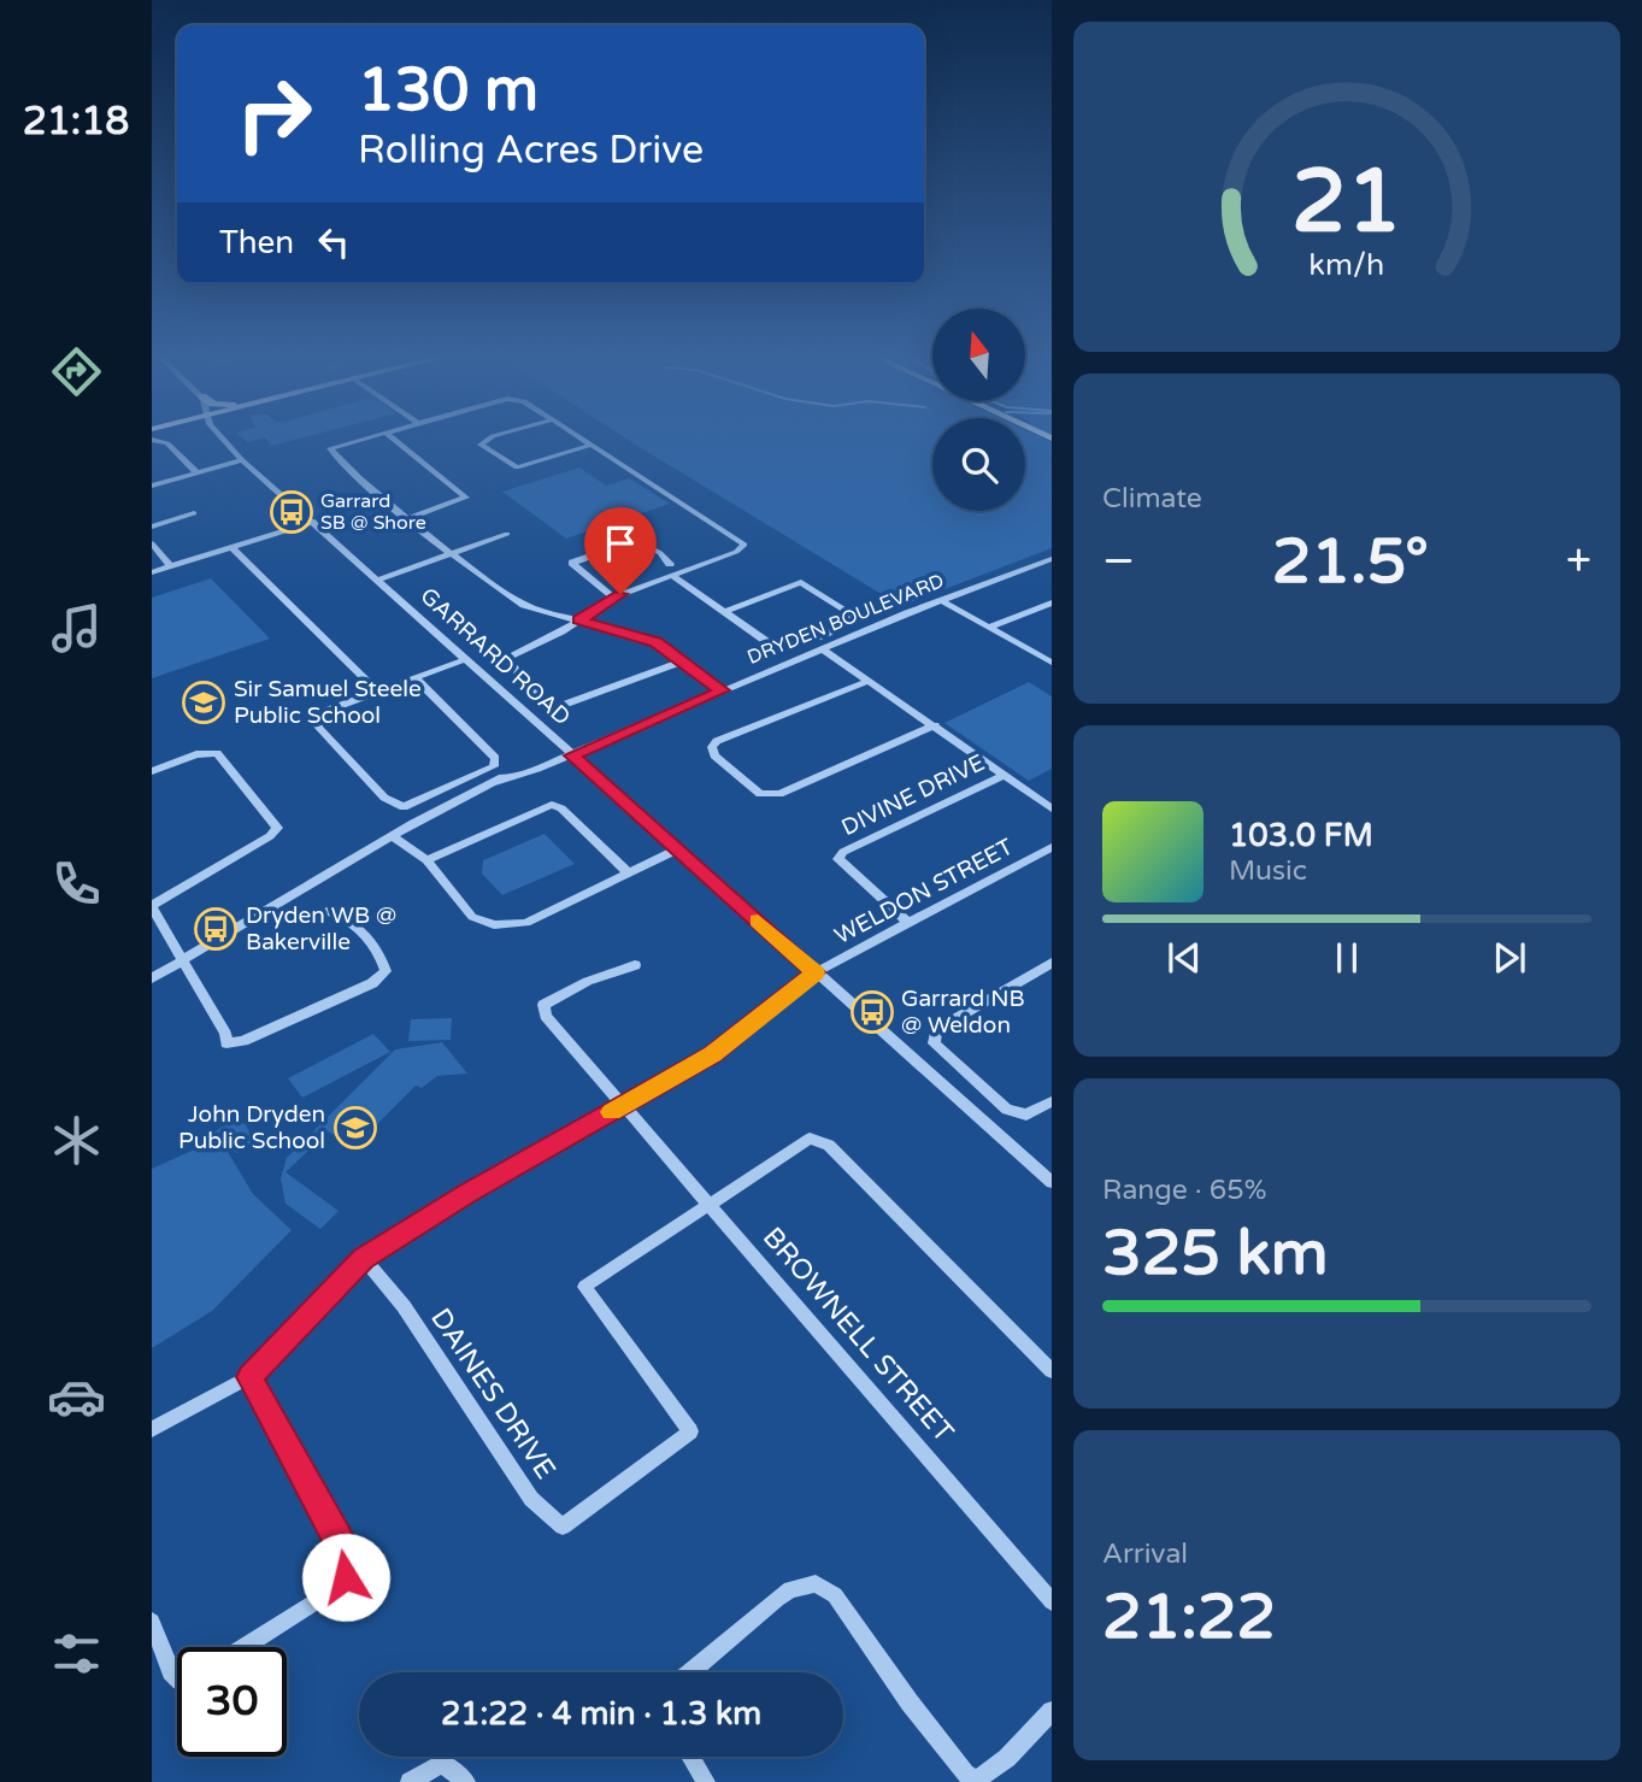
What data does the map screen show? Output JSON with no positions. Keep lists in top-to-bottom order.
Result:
{
  "streets": {
    "street": [
      "DRYDEN BOULEVARD",
      "GARRARD ROAD",
      "DIVINE DRIVE",
      "WELDON STREET",
      "BROWNELL STREET",
      "DAINES DRIVE"
    ]
  },
  "crossings": [
    ["DRYDEN BOULEVARD", "GARRARD ROAD"],
    ["GARRARD ROAD", "WELDON STREET"],
    ["DIVINE DRIVE", "WELDON STREET"],
    ["WELDON STREET", "BROWNELL STREET"],
    ["WELDON STREET", "DAINES DRIVE"],
    ["BROWNELL STREET", "DAINES DRIVE"]
  ],
  "places": {
    "bus stop": ["Garrard SB @ Shore", "Dryden WB @ Bakerville", "Garrard NB @ Weldon"],
    "school or university": ["Sir Samuel Steele Public School", "John Dryden Public School"]
  },
  "north": "top",
  "page": {
    "tabs": "21:18",
    "turn": ["130 m", "Rolling Acres Drive"],
    "then": "Then",
    "tile": [
      "Climate",
      ["Range · 65%", "325 km"],
      ["Arrival", "21:22"]
    ],
    "heat": ["−", "21.5°", "+"],
    "song": ["103.0 FM", "Music"],
    "limit": "30",
    "trip": "21:22 · 4 min · 1.3 km",
    "gauge": ["21", "km/h"]
  }
}
